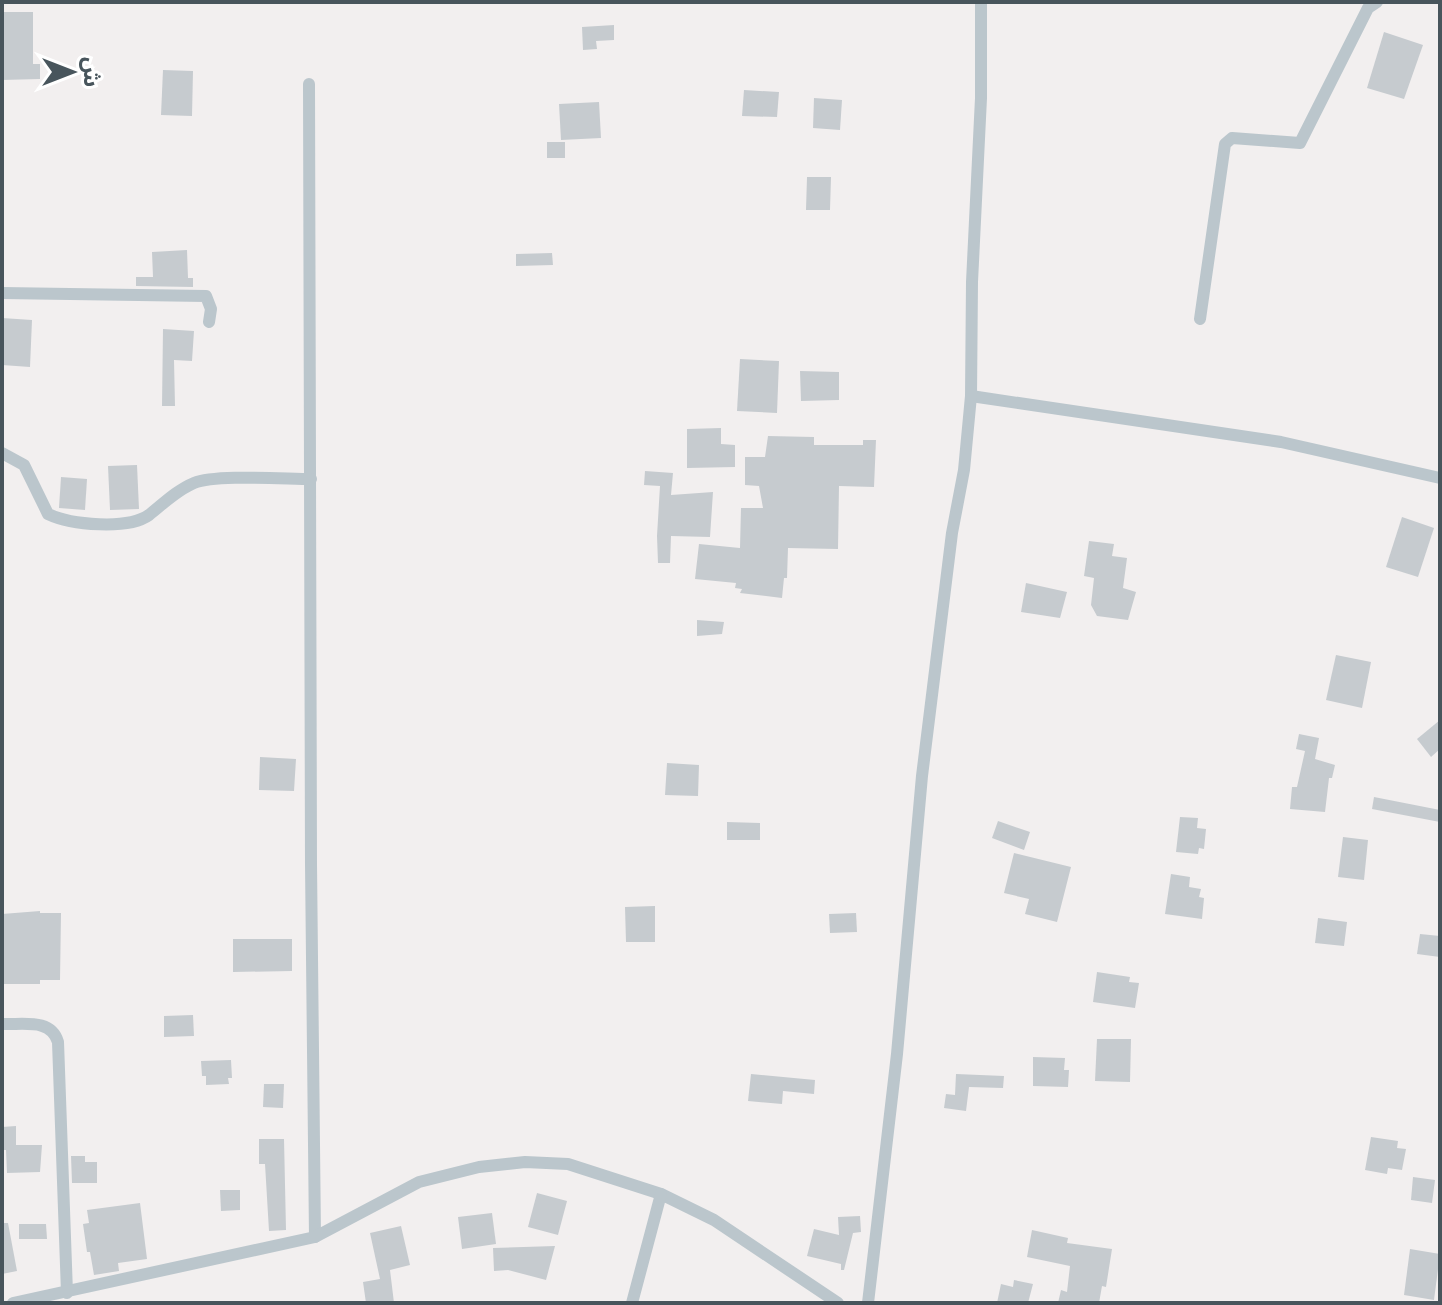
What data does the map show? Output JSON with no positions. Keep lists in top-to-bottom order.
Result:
{
  "north": "right"
}
